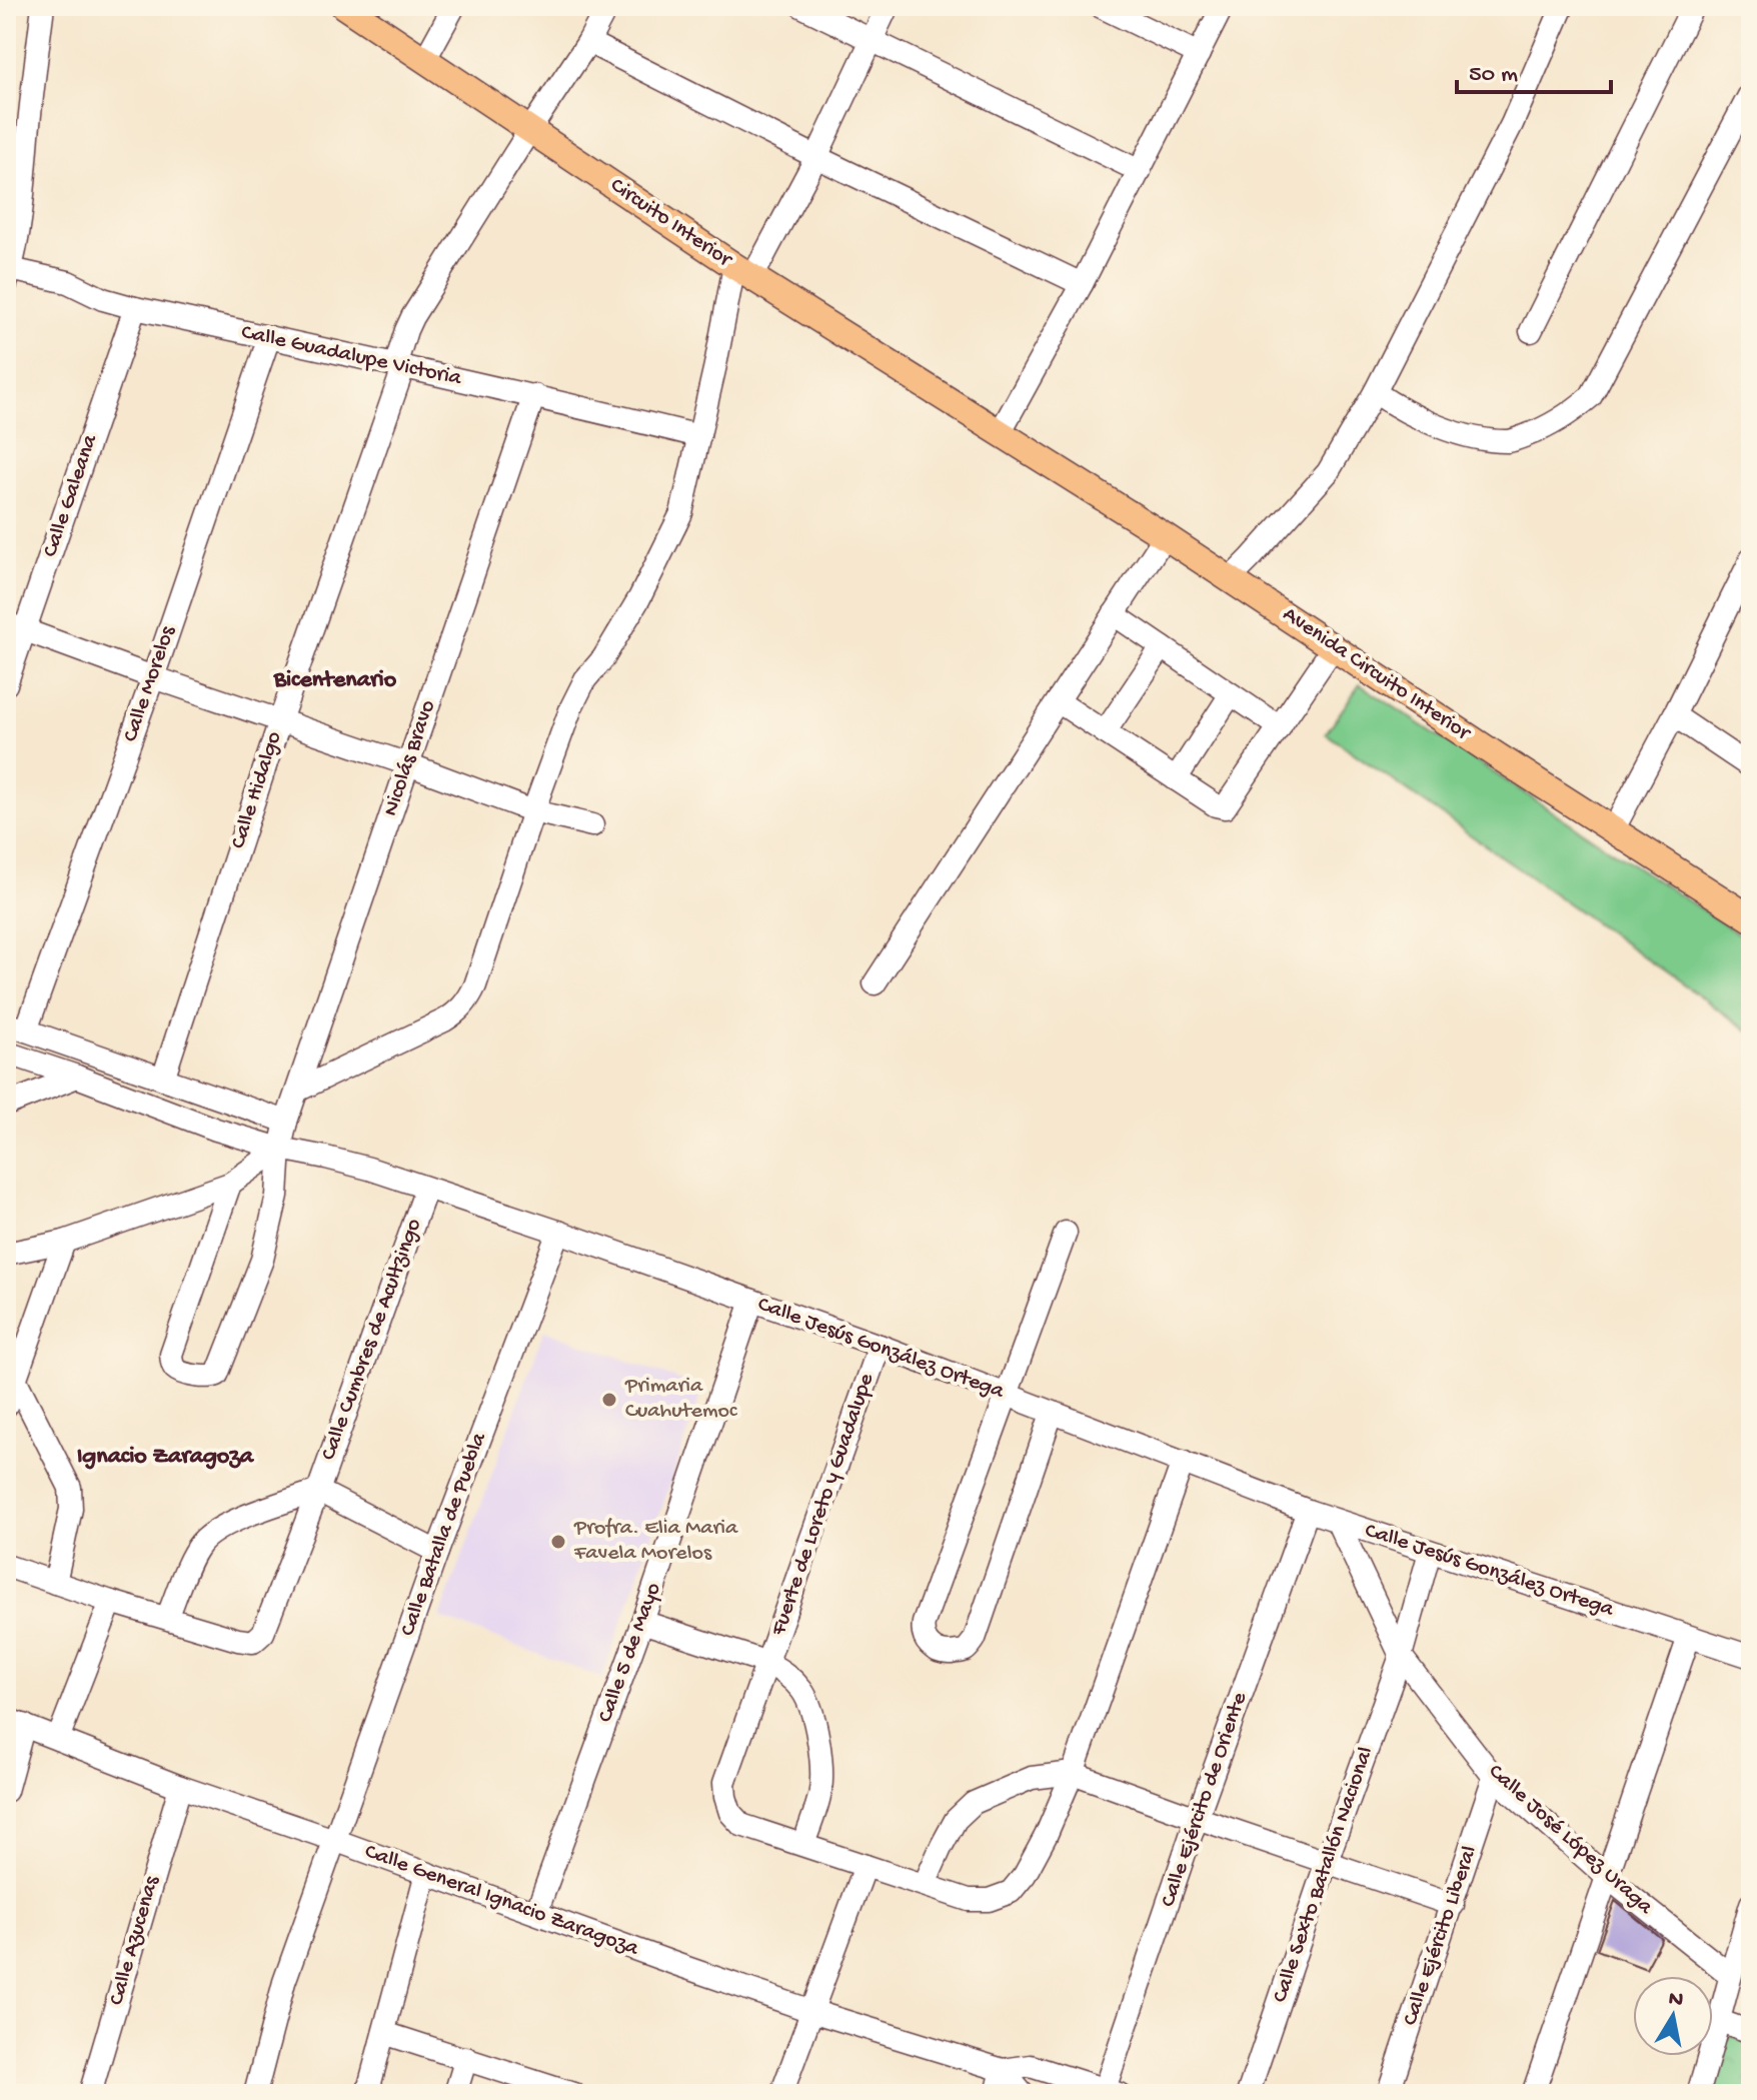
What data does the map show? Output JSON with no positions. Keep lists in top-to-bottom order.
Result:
{
  "streets": {
    "main road": ["Circuito Interior", "Avenida Circuito Interior"],
    "street": [
      "Calle Guadalupe Victoria",
      "Calle Galeana",
      "Calle Morelos",
      "Nicolás Bravo",
      "Calle Hidalgo",
      "Calle Cumbres de Acultzingo",
      "Calle Jesús González Ortega",
      "Fuerte de Loreto y Guadalupe",
      "Calle Batalla de Puebla",
      "Calle 5 de Mayo",
      "Calle Ejército de Oriente",
      "Calle José López Uraga",
      "Calle Sexto Batallón Nacional",
      "Calle General Ignacio Zaragoza",
      "Calle Ejército Liberal",
      "Calle Azucenas"
    ]
  },
  "crossings": [
    ["Circuito Interior", "Avenida Circuito Interior"],
    ["Circuito Interior", "Calle Hidalgo"],
    ["Calle Guadalupe Victoria", "Calle Galeana"],
    ["Calle Guadalupe Victoria", "Calle Morelos"],
    ["Calle Guadalupe Victoria", "Nicolás Bravo"],
    ["Calle Guadalupe Victoria", "Calle Hidalgo"],
    ["Nicolás Bravo", "Calle Jesús González Ortega"],
    ["Calle Cumbres de Acultzingo", "Calle Jesús González Ortega"],
    ["Calle Jesús González Ortega", "Fuerte de Loreto y Guadalupe"],
    ["Calle Jesús González Ortega", "Calle Batalla de Puebla"],
    ["Calle Jesús González Ortega", "Calle 5 de Mayo"],
    ["Calle Jesús González Ortega", "Calle Ejército de Oriente"],
    ["Calle Jesús González Ortega", "Calle José López Uraga"],
    ["Calle Jesús González Ortega", "Calle Sexto Batallón Nacional"],
    ["Fuerte de Loreto y Guadalupe", "Calle 5 de Mayo"],
    ["Calle Batalla de Puebla", "Calle General Ignacio Zaragoza"],
    ["Calle 5 de Mayo", "Calle General Ignacio Zaragoza"],
    ["Calle Ejército de Oriente", "Calle General Ignacio Zaragoza"],
    ["Calle José López Uraga", "Calle Sexto Batallón Nacional"],
    ["Calle José López Uraga", "Calle Ejército Liberal"],
    ["Calle General Ignacio Zaragoza", "Calle Azucenas"]
  ],
  "districts": ["Bicentenario", "Ignacio Zaragoza"],
  "places": ["Primaria Cuahutemoc", "Profra. Elia Maria Favela Morelos"],
  "scale_bar": "50 m",
  "north": "top"
}
